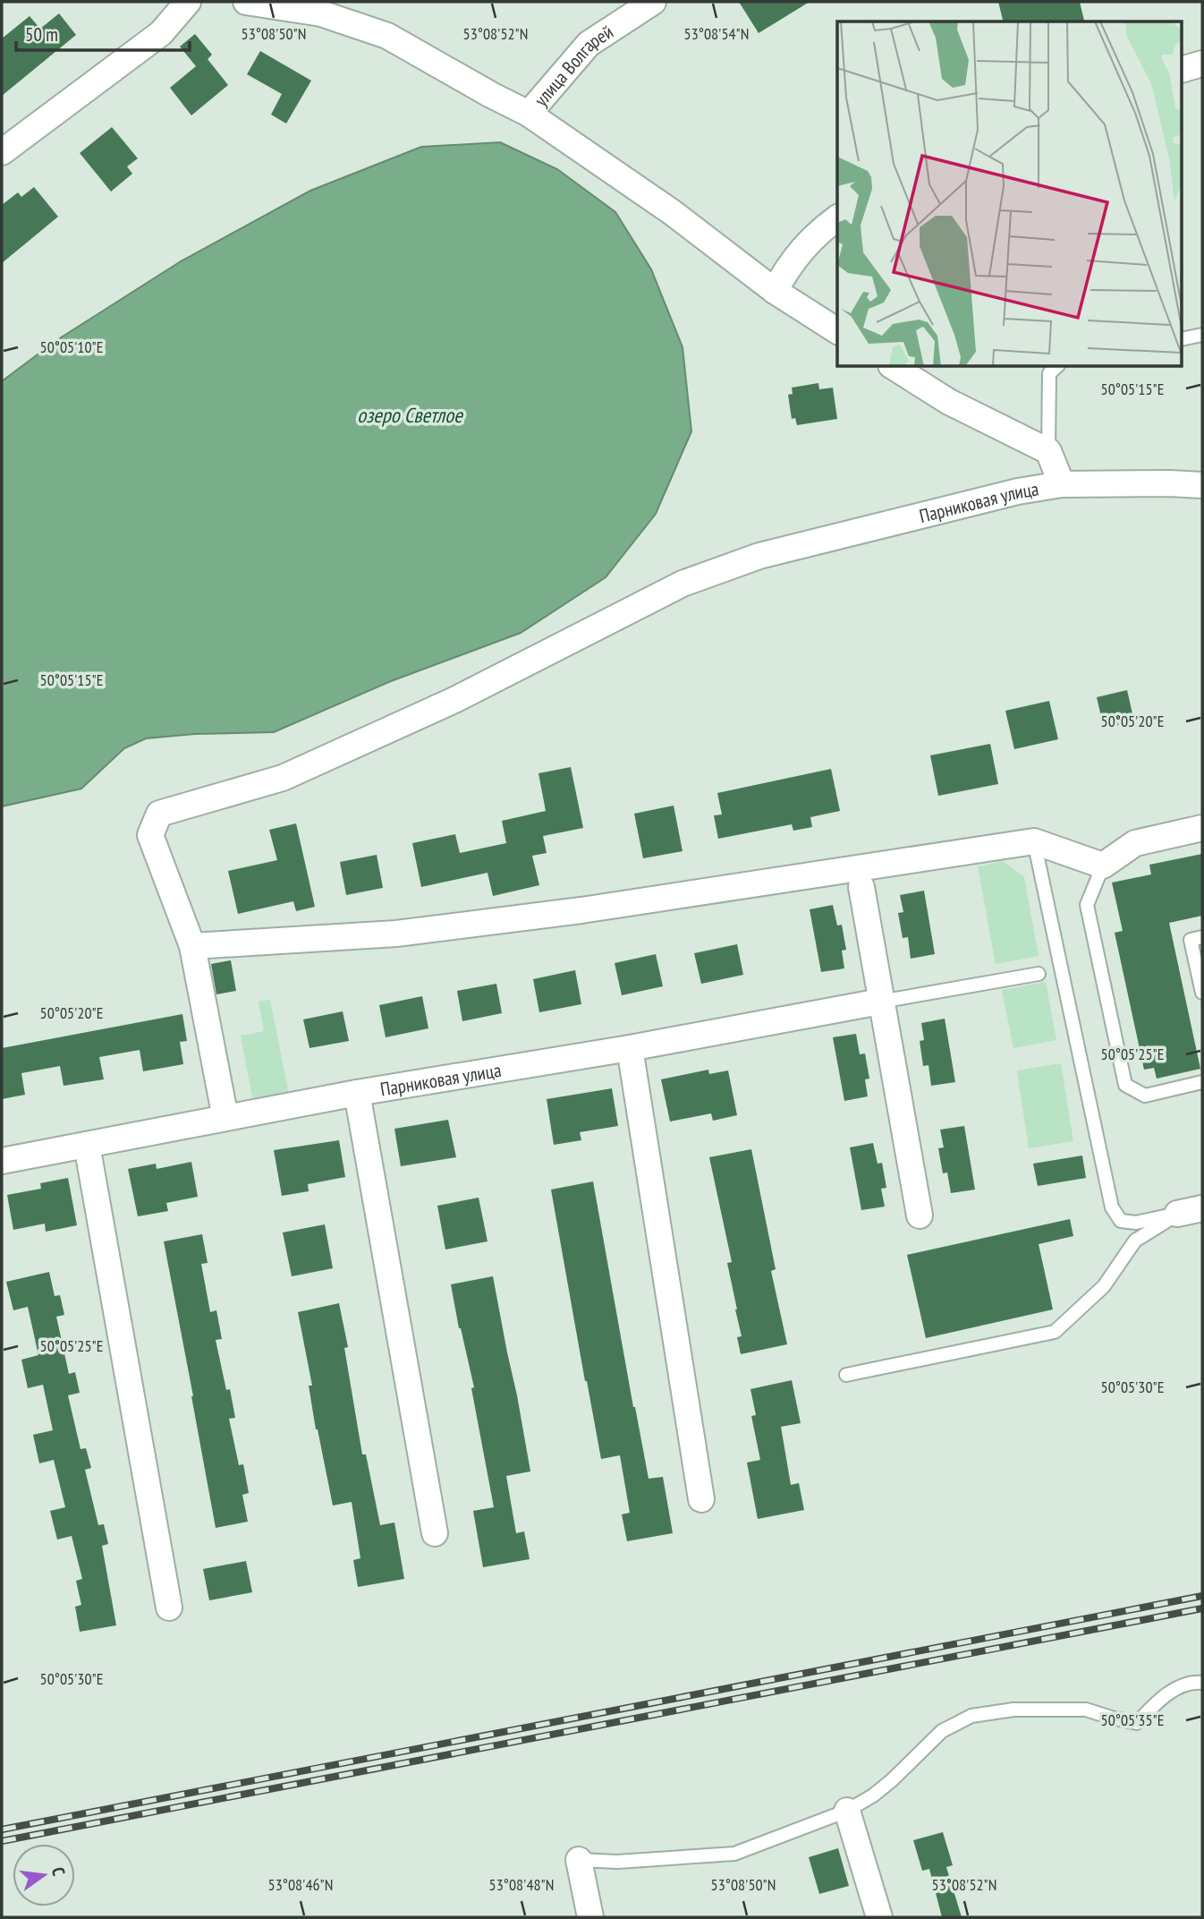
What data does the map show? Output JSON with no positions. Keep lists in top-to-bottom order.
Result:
{
  "streets": {
    "street": ["улица Волгарей", "Парниковая улица"]
  },
  "water": ["озеро Светлое"],
  "scale_bar": "50 m",
  "north": "right",
  "coordinates": [
    "53°08'50\"N",
    "53°08'52\"N",
    "53°08'54\"N",
    "50°05'10\"E",
    "50°05'15\"E",
    "50°05'20\"E",
    "50°05'25\"E",
    "50°05'30\"E",
    "50°05'35\"E",
    "53°08'46\"N",
    "53°08'48\"N"
  ]
}
